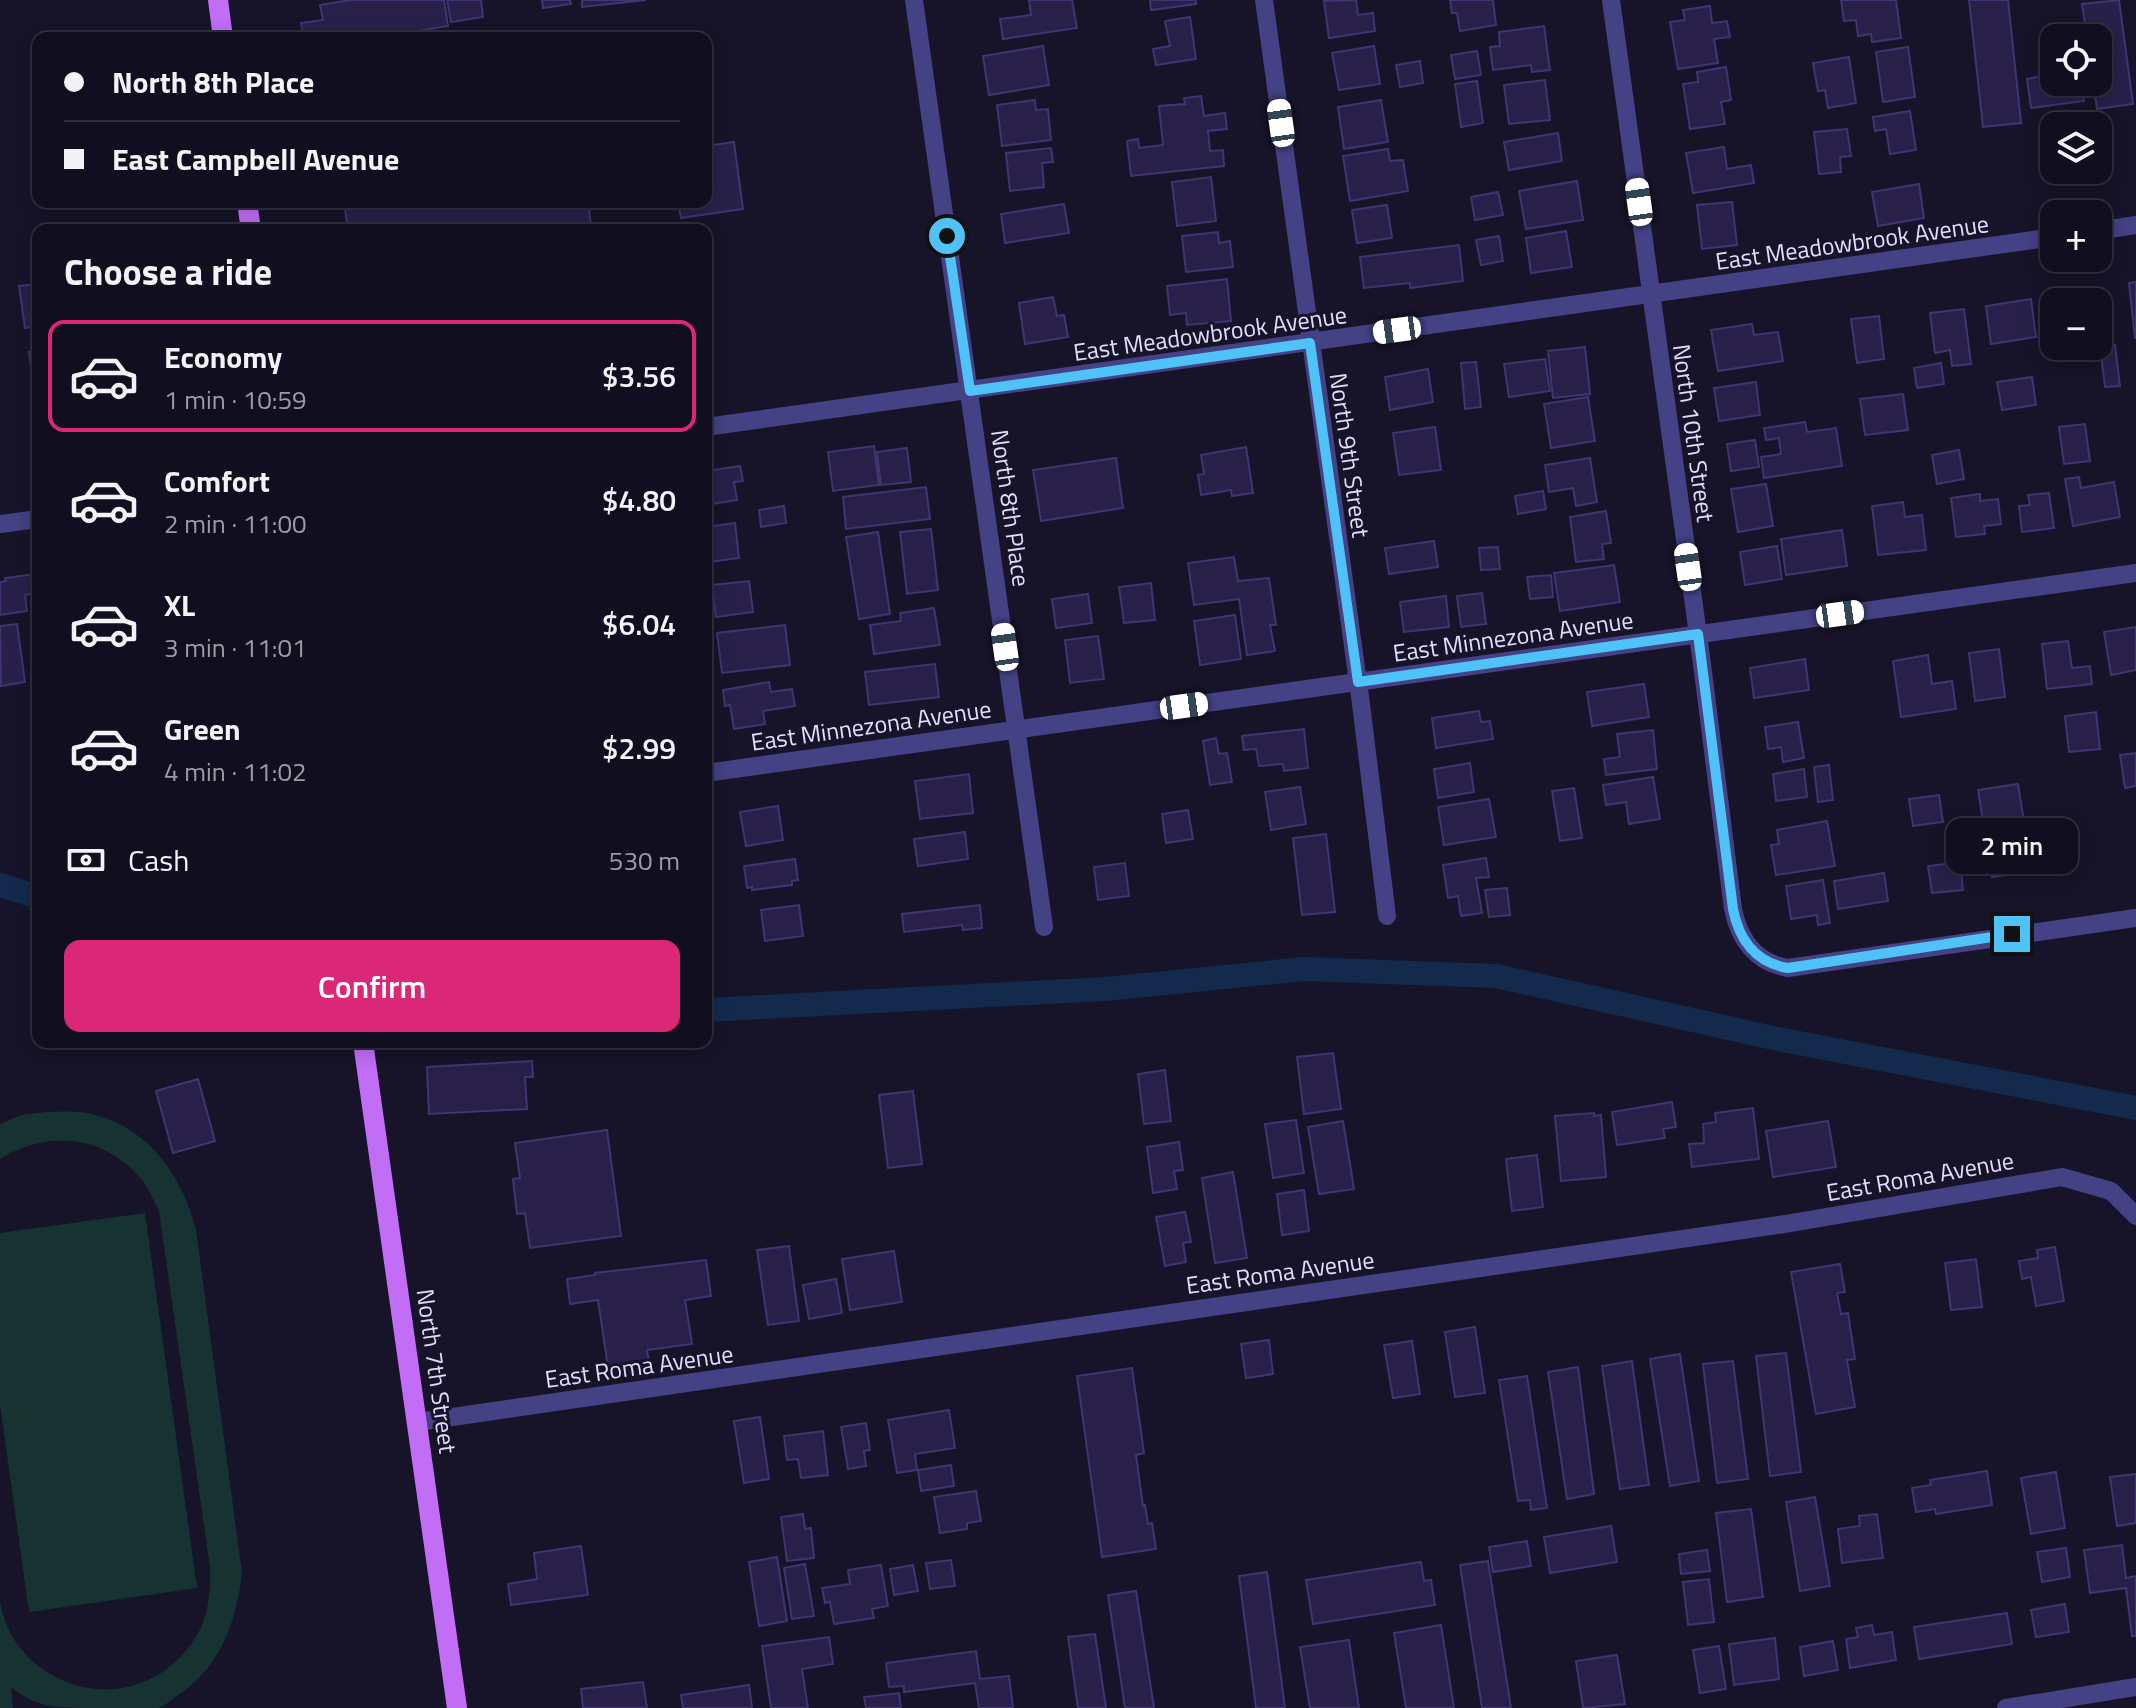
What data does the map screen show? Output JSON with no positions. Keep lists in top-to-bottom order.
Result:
{
  "streets": {
    "main road": ["North 7th Street"],
    "street": [
      "East Meadowbrook Avenue",
      "North 10th Street",
      "North 9th Street",
      "North 8th Place",
      "East Minnezona Avenue",
      "East Roma Avenue"
    ]
  },
  "crossings": [
    ["East Meadowbrook Avenue", "North 10th Street"],
    ["East Meadowbrook Avenue", "North 9th Street"],
    ["East Meadowbrook Avenue", "North 8th Place"],
    ["North 10th Street", "East Minnezona Avenue"],
    ["North 9th Street", "East Minnezona Avenue"],
    ["North 8th Place", "East Minnezona Avenue"],
    ["East Roma Avenue", "North 7th Street"]
  ],
  "page": {
    "map_buttons": ["+", "−"],
    "banner": ["North 8th Place", "East Campbell Avenue"],
    "heading": "Choose a ride",
    "list": [
      {
        "name": "Economy",
        "note": "1 min · 10:59",
        "value": "$3.56"
      },
      {
        "name": "Comfort",
        "note": "2 min · 11:00",
        "value": "$4.80"
      },
      {
        "name": "XL",
        "note": "3 min · 11:01",
        "value": "$6.04"
      },
      {
        "name": "Green",
        "note": "4 min · 11:02",
        "value": "$2.99"
      }
    ],
    "pay": ["Cash", "530 m"],
    "bubble": "2 min",
    "buttons": "Confirm"
  }
}
